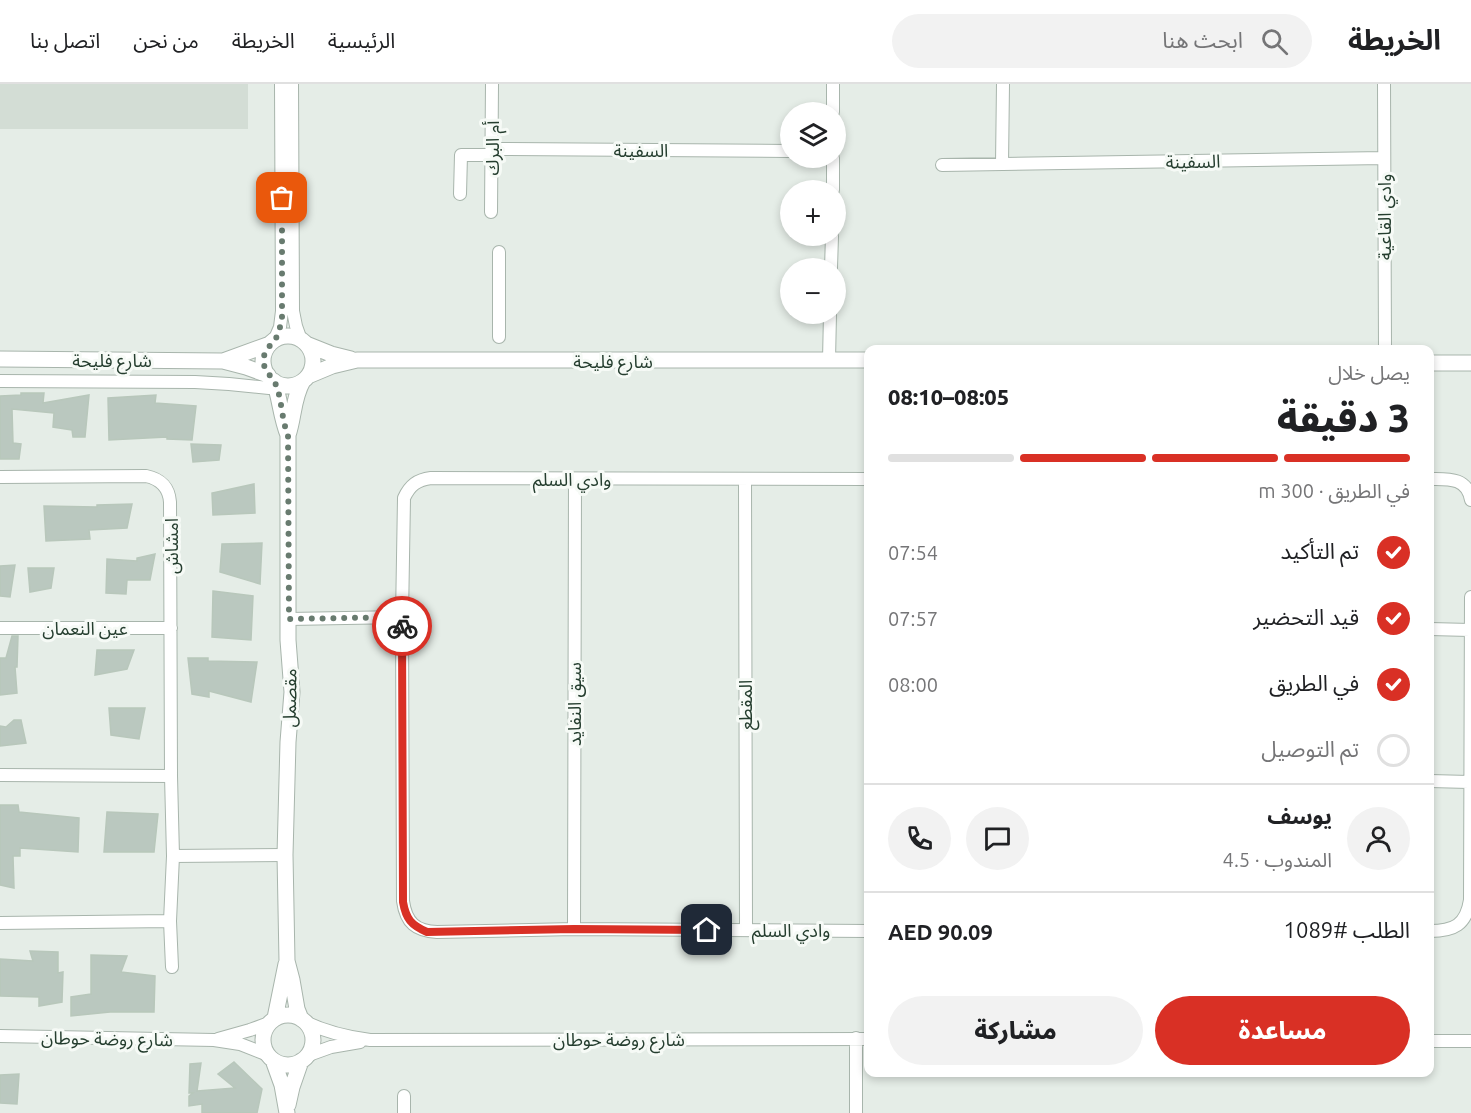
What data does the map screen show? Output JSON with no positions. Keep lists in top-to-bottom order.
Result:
{
  "streets": {
    "street": [
      "أم البرك",
      "السفينة",
      "وادي القاعية",
      "شارع فليحة",
      "وادي السلم",
      "امشاش",
      "عين النعمان",
      "مقصمل",
      "سيق النفايد",
      "المقطع",
      "شارع روضة حوطان"
    ]
  },
  "crossings": [
    ["أم البرك", "السفينة"],
    ["السفينة", "وادي القاعية"],
    ["شارع فليحة", "مقصمل"],
    ["وادي السلم", "سيق النفايد"],
    ["وادي السلم", "المقطع"],
    ["امشاش", "عين النعمان"],
    ["مقصمل", "شارع روضة حوطان"]
  ],
  "page": {
    "header": "الخريطة",
    "search": "ابحث هنا",
    "nav": [
      "الرئيسية",
      "الخريطة",
      "من نحن",
      "اتصل بنا"
    ],
    "map_buttons": ["+", "−"],
    "heading": ["3 دقيقة", "يصل خلال", "08:05–08:10"],
    "panel": [
      "يوسف",
      "المندوب · 4.5",
      "الطلب #1089",
      "AED 90.09"
    ],
    "bar": "في الطريق · 300 m",
    "list": [
      ["تم التأكيد", "07:54"],
      ["قيد التحضير", "07:57"],
      ["في الطريق", "08:00"],
      "تم التوصيل"
    ],
    "buttons": ["مساعدة", "مشاركة"]
  }
}
